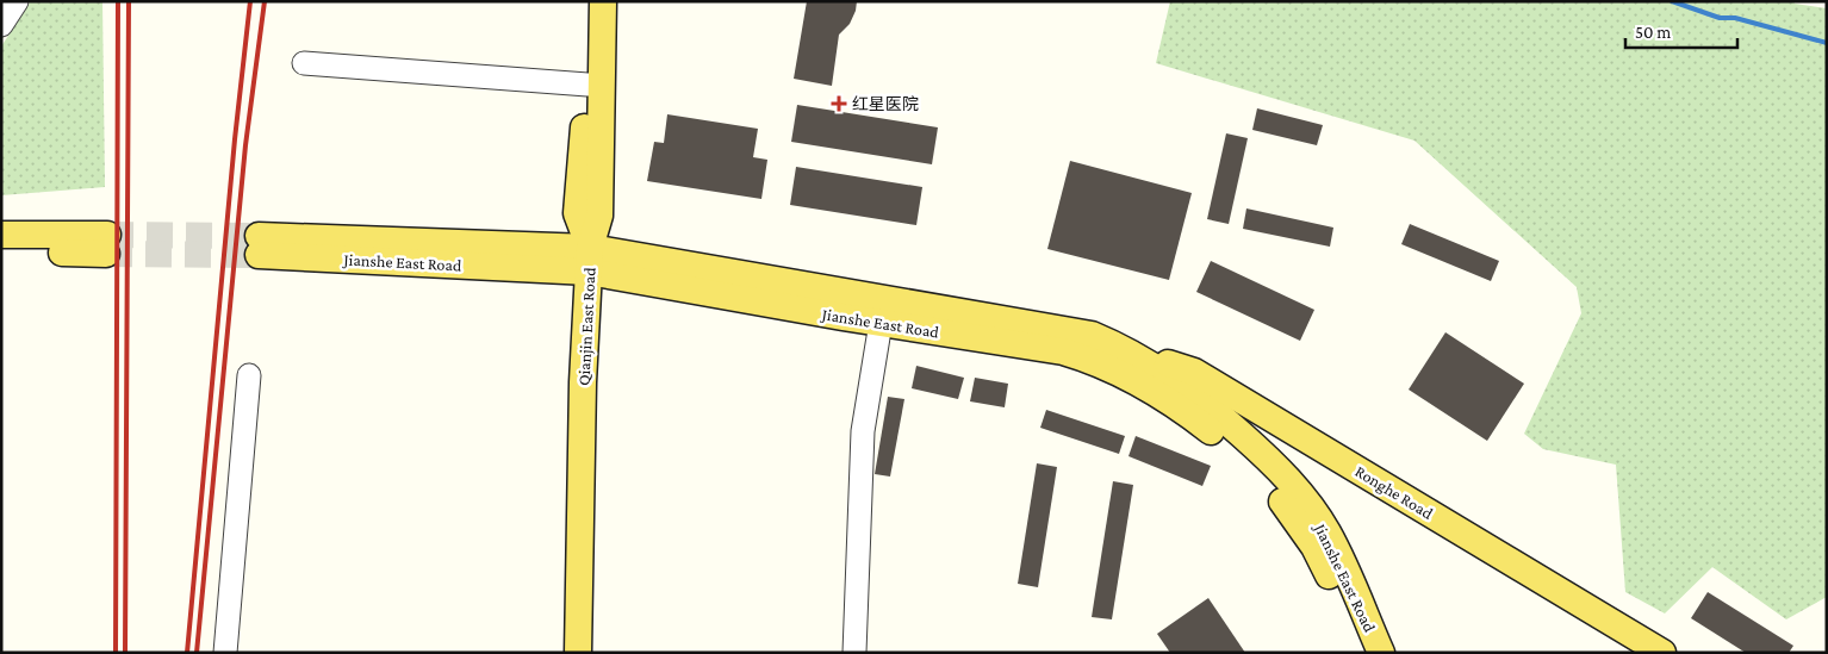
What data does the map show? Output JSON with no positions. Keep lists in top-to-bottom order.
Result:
{
  "streets": {
    "main road": ["Jianshe East Road", "Qianjin East Road", "Ronghe Road"]
  },
  "crossings": [
    ["Jianshe East Road", "Qianjin East Road"],
    ["Jianshe East Road", "Ronghe Road"]
  ],
  "places": {
    "health": ["红星医院"]
  },
  "scale_bar": "50 m"
}
